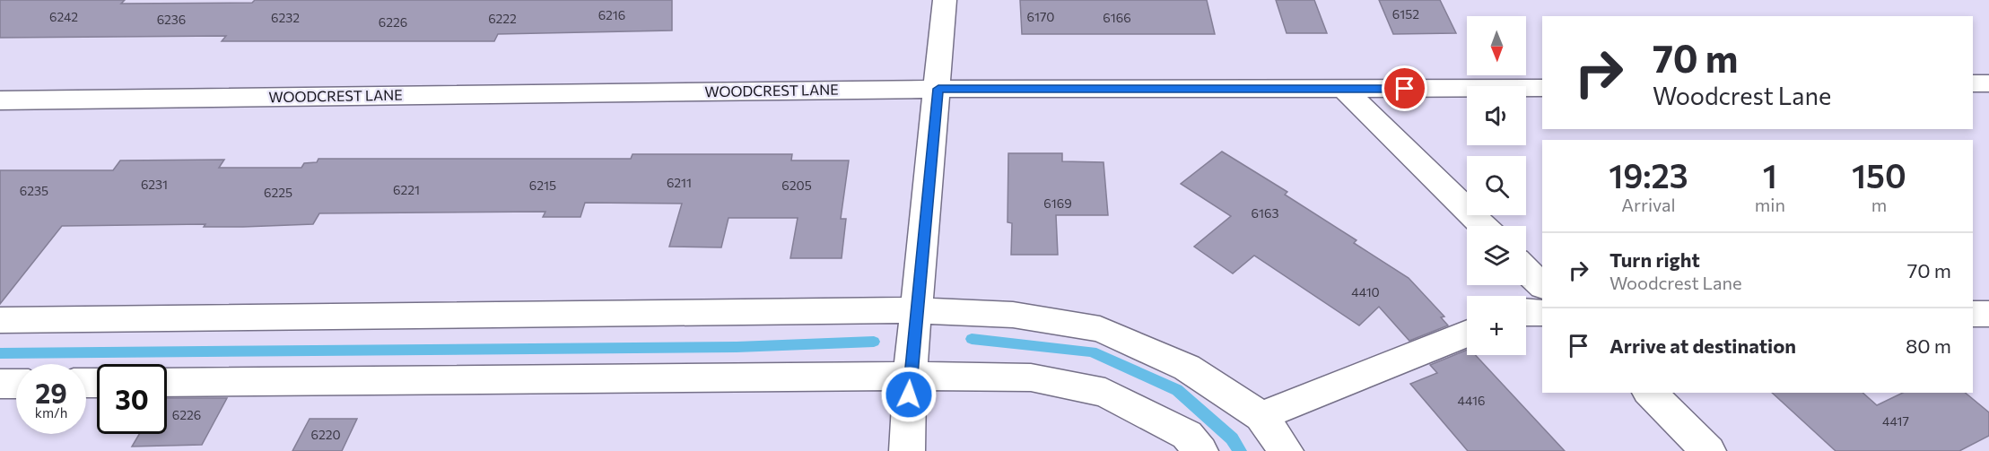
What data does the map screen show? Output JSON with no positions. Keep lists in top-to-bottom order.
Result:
{
  "streets": {
    "street": ["WOODCREST LANE"]
  },
  "house_numbers": [
    "6152",
    "6216",
    "6242",
    "6170",
    "6232",
    "6166",
    "6222",
    "6236",
    "6226",
    "6211",
    "6231",
    "6215",
    "6205",
    "6221",
    "6235",
    "6225",
    "6169",
    "6163",
    "4410",
    "4416",
    "6226",
    "4417",
    "6220"
  ],
  "north": "bottom",
  "page": {
    "map_buttons": "+",
    "turn": ["70 m", "Woodcrest Lane"],
    "eta": [
      "19:23",
      "Arrival",
      "1",
      "min",
      "150",
      "m"
    ],
    "list": [
      {
        "name": "Turn right",
        "note": "Woodcrest Lane",
        "value": "70 m"
      },
      {
        "name": "Arrive at destination",
        "value": "80 m"
      }
    ],
    "speed": "29 km/h",
    "limit": "30"
  }
}
